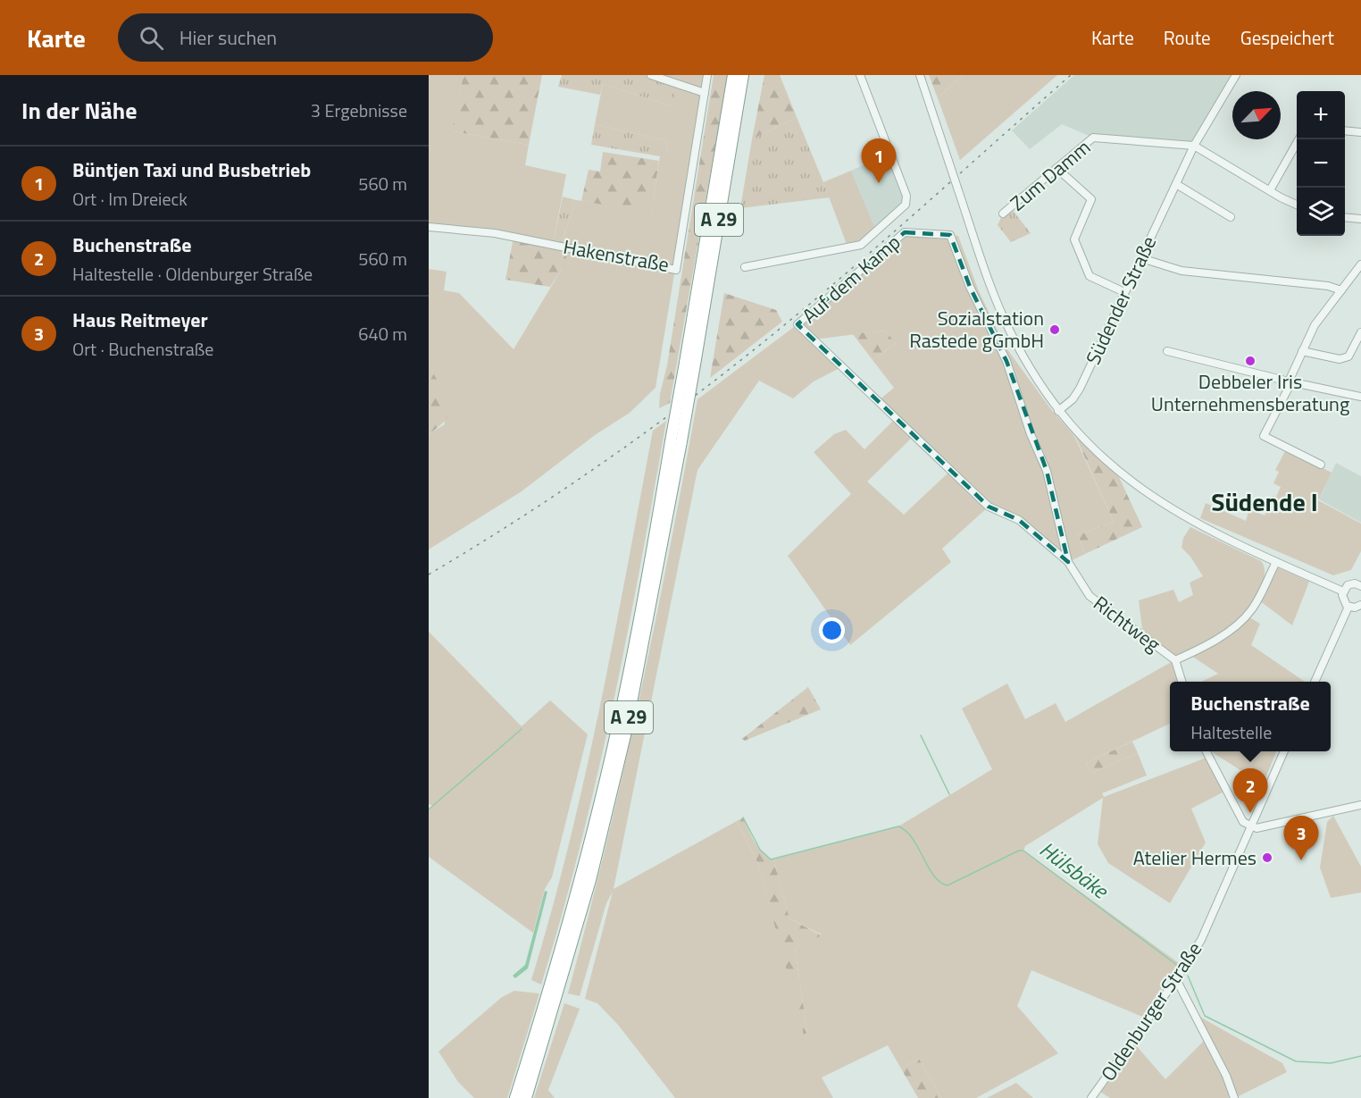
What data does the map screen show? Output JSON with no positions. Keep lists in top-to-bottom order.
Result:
{
  "streets": {
    "highway": ["A 29"],
    "street": [
      "Zum Damm",
      "Hakenstraße",
      "Auf dem Kamp",
      "Südender Straße",
      "Richtweg",
      "Oldenburger Straße"
    ]
  },
  "crossings": [
    ["Zum Damm", "Südender Straße"],
    ["Auf dem Kamp", "Richtweg"]
  ],
  "districts": ["Südende I"],
  "water": ["Hülsbäke"],
  "places": ["Sozialstation Rastede gGmbH", "Debbeler Iris Unternehmensberatung", "Atelier Hermes"],
  "north": "top right",
  "page": {
    "header": "Karte",
    "search": "Hier suchen",
    "nav": ["Karte", "Route", "Gespeichert"],
    "heading": ["In der Nähe", "3 Ergebnisse"],
    "map_buttons": ["+", "−"],
    "pins": ["1", "2", "3"],
    "list": [
      {
        "mark": "1",
        "name": "Büntjen Taxi und Busbetrieb",
        "note": "Ort · Im Dreieck",
        "value": "560 m"
      },
      {
        "mark": "2",
        "name": "Buchenstraße",
        "note": "Haltestelle · Oldenburger Straße",
        "value": "560 m"
      },
      {
        "mark": "3",
        "name": "Haus Reitmeyer",
        "note": "Ort · Buchenstraße",
        "value": "640 m"
      }
    ],
    "popup": ["Buchenstraße", "Haltestelle"]
  }
}
